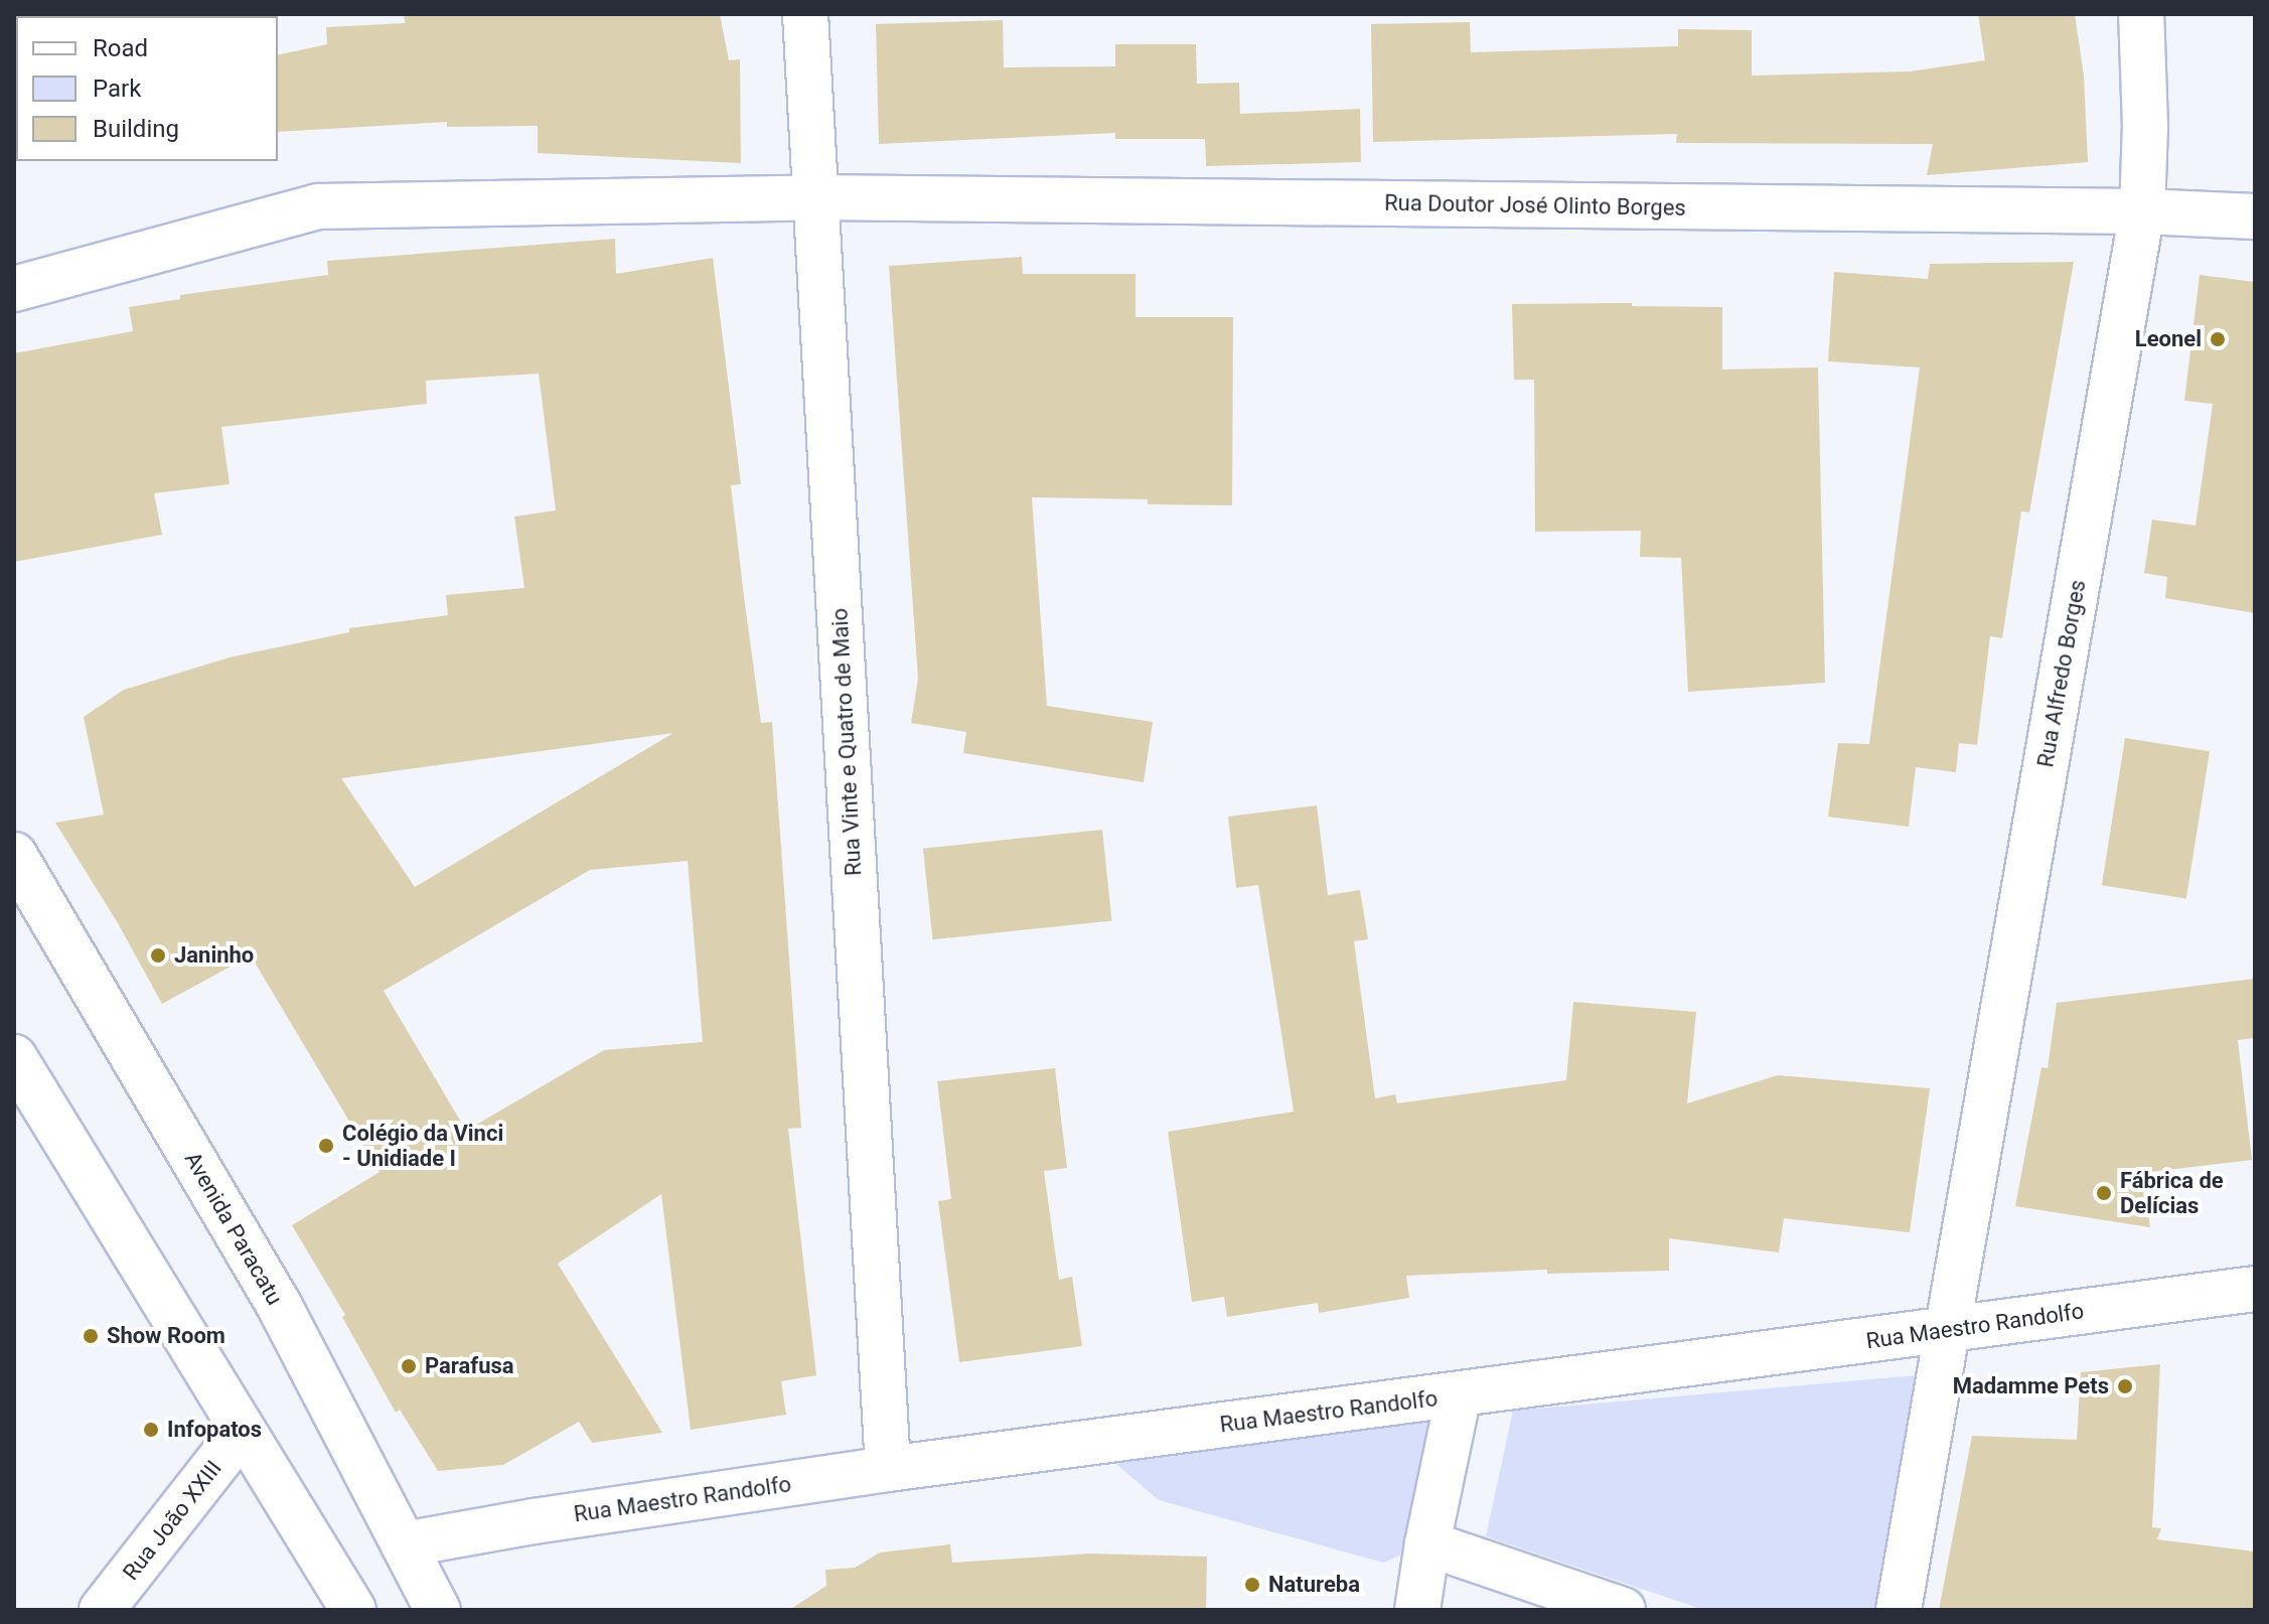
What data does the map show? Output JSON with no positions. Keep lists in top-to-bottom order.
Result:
{
  "streets": {
    "street": [
      "Rua Doutor José Olinto Borges",
      "Rua Alfredo Borges",
      "Rua Vinte e Quatro de Maio",
      "Avenida Paracatu",
      "Rua Maestro Randolfo",
      "Rua João XXIII"
    ]
  },
  "crossings": [
    ["Rua Doutor José Olinto Borges", "Rua Alfredo Borges"],
    ["Rua Doutor José Olinto Borges", "Rua Vinte e Quatro de Maio"],
    ["Rua Alfredo Borges", "Rua Maestro Randolfo"],
    ["Rua Vinte e Quatro de Maio", "Rua Maestro Randolfo"],
    ["Avenida Paracatu", "Rua Maestro Randolfo"]
  ],
  "places": [
    "Leonel",
    "Janinho",
    "Colégio da Vinci - Unidiade I",
    "Fábrica de Delícias",
    "Show Room",
    "Parafusa",
    "Madamme Pets",
    "Infopatos",
    "Natureba"
  ],
  "legend": ["Road", "Park", "Building"]
}
